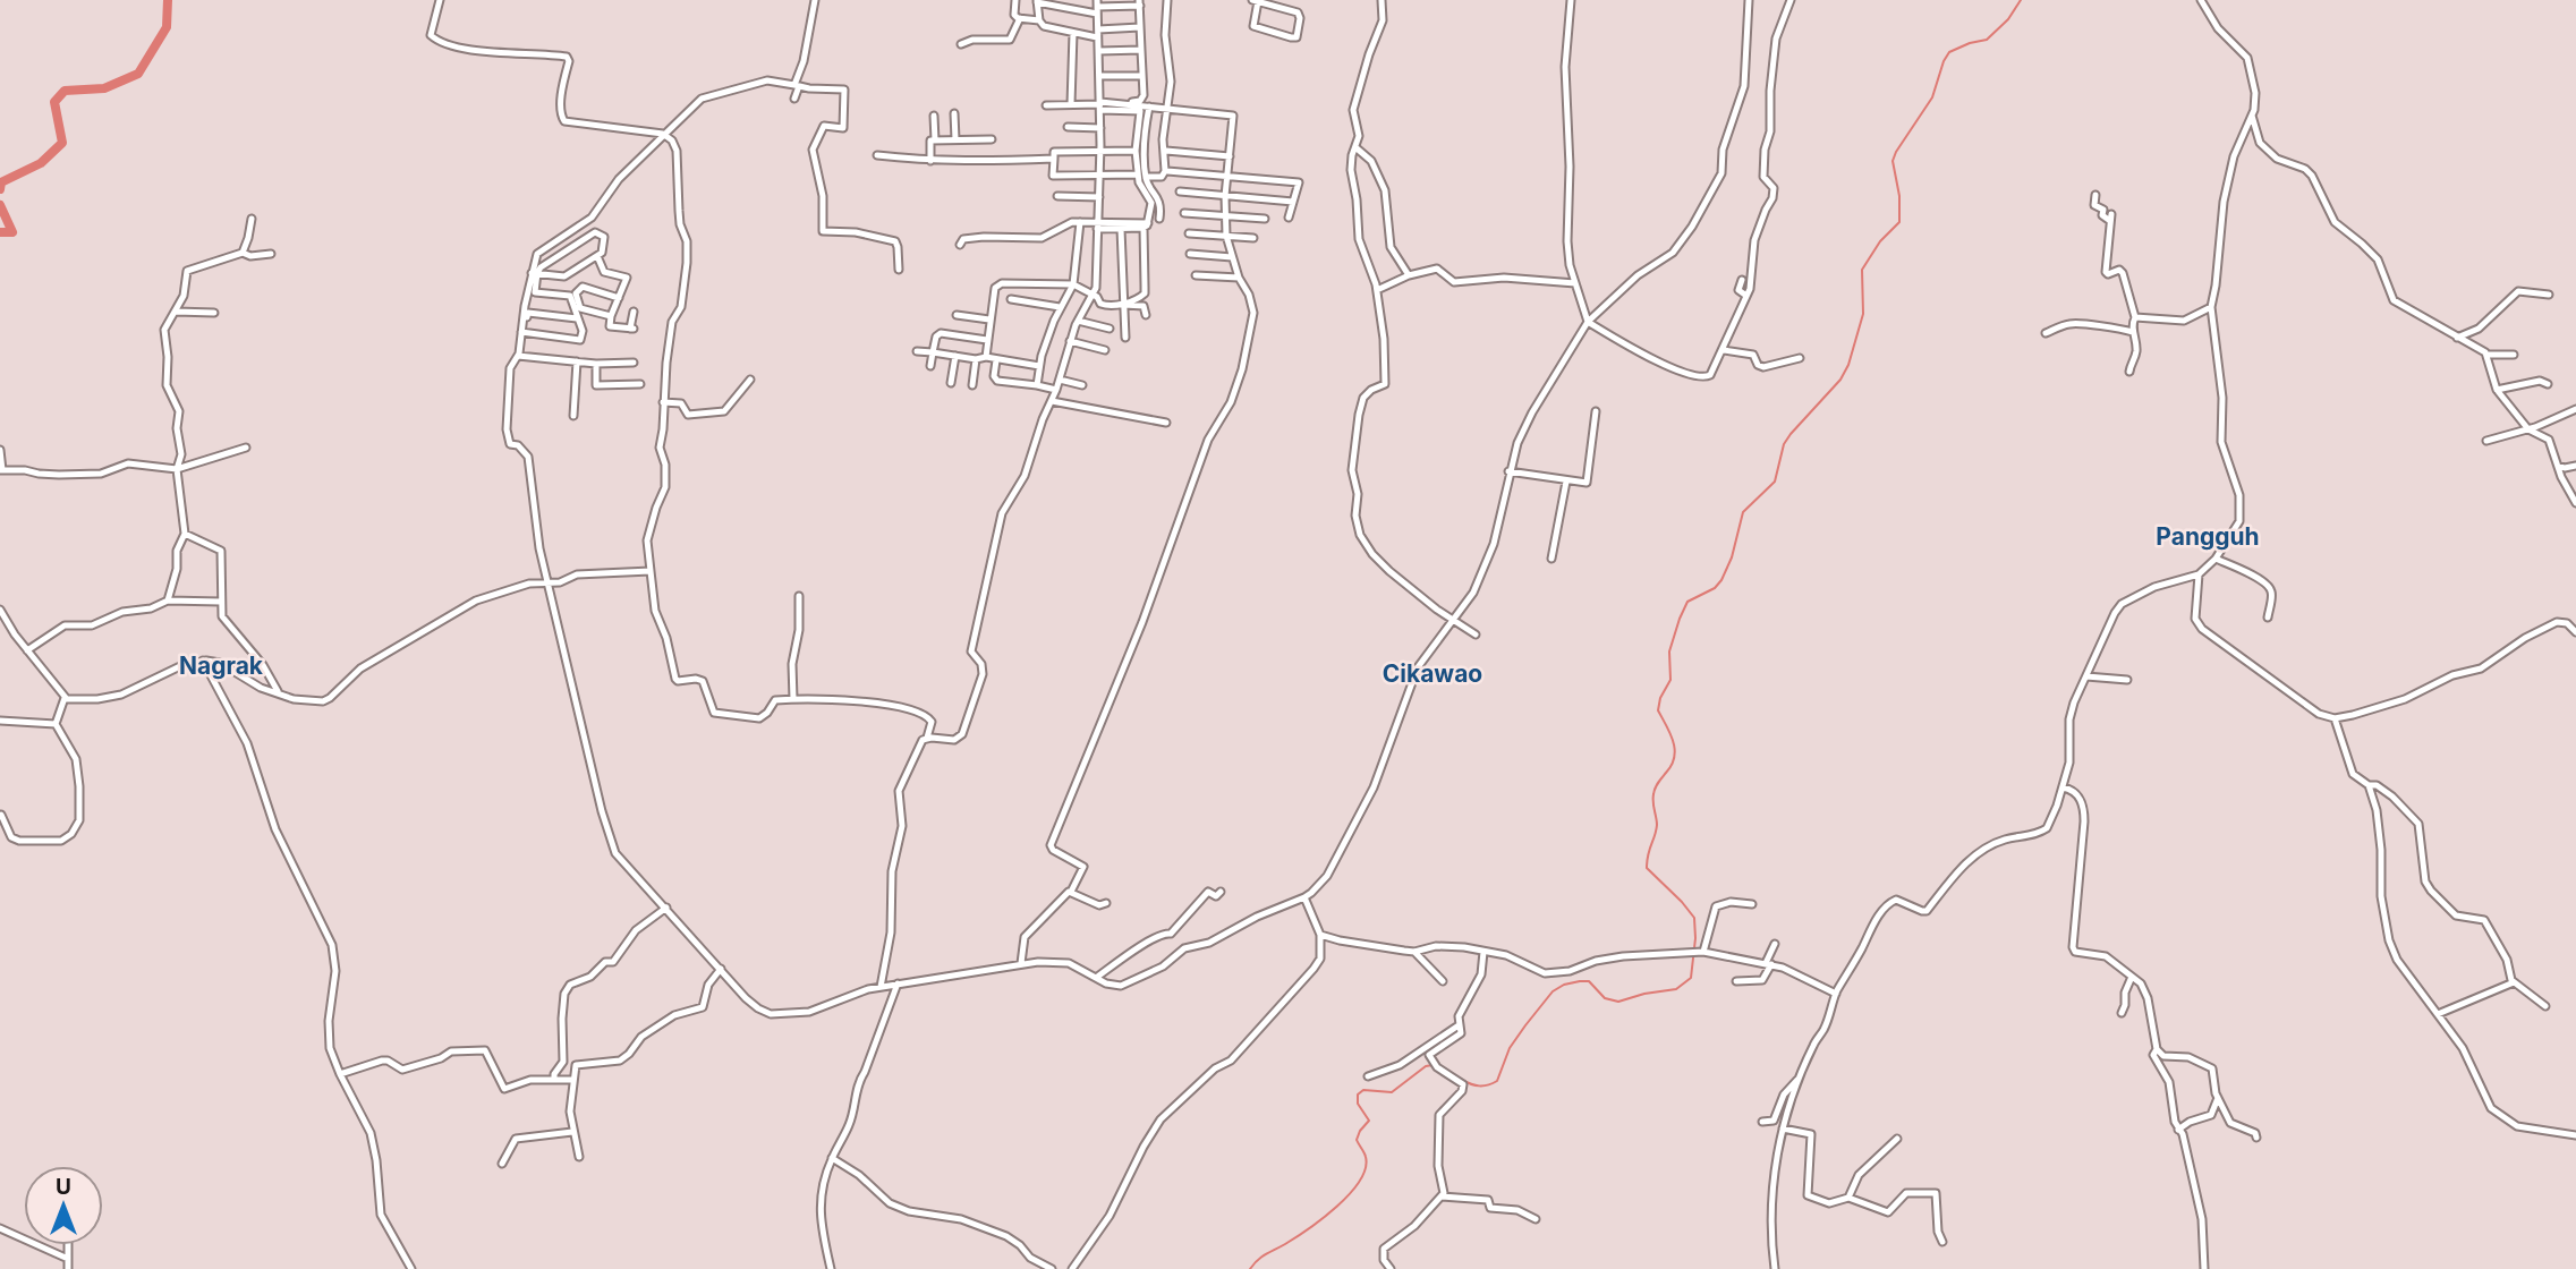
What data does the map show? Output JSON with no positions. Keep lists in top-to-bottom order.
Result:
{
  "districts": ["Pangguh", "Nagrak", "Cikawao"],
  "north": "top"
}
